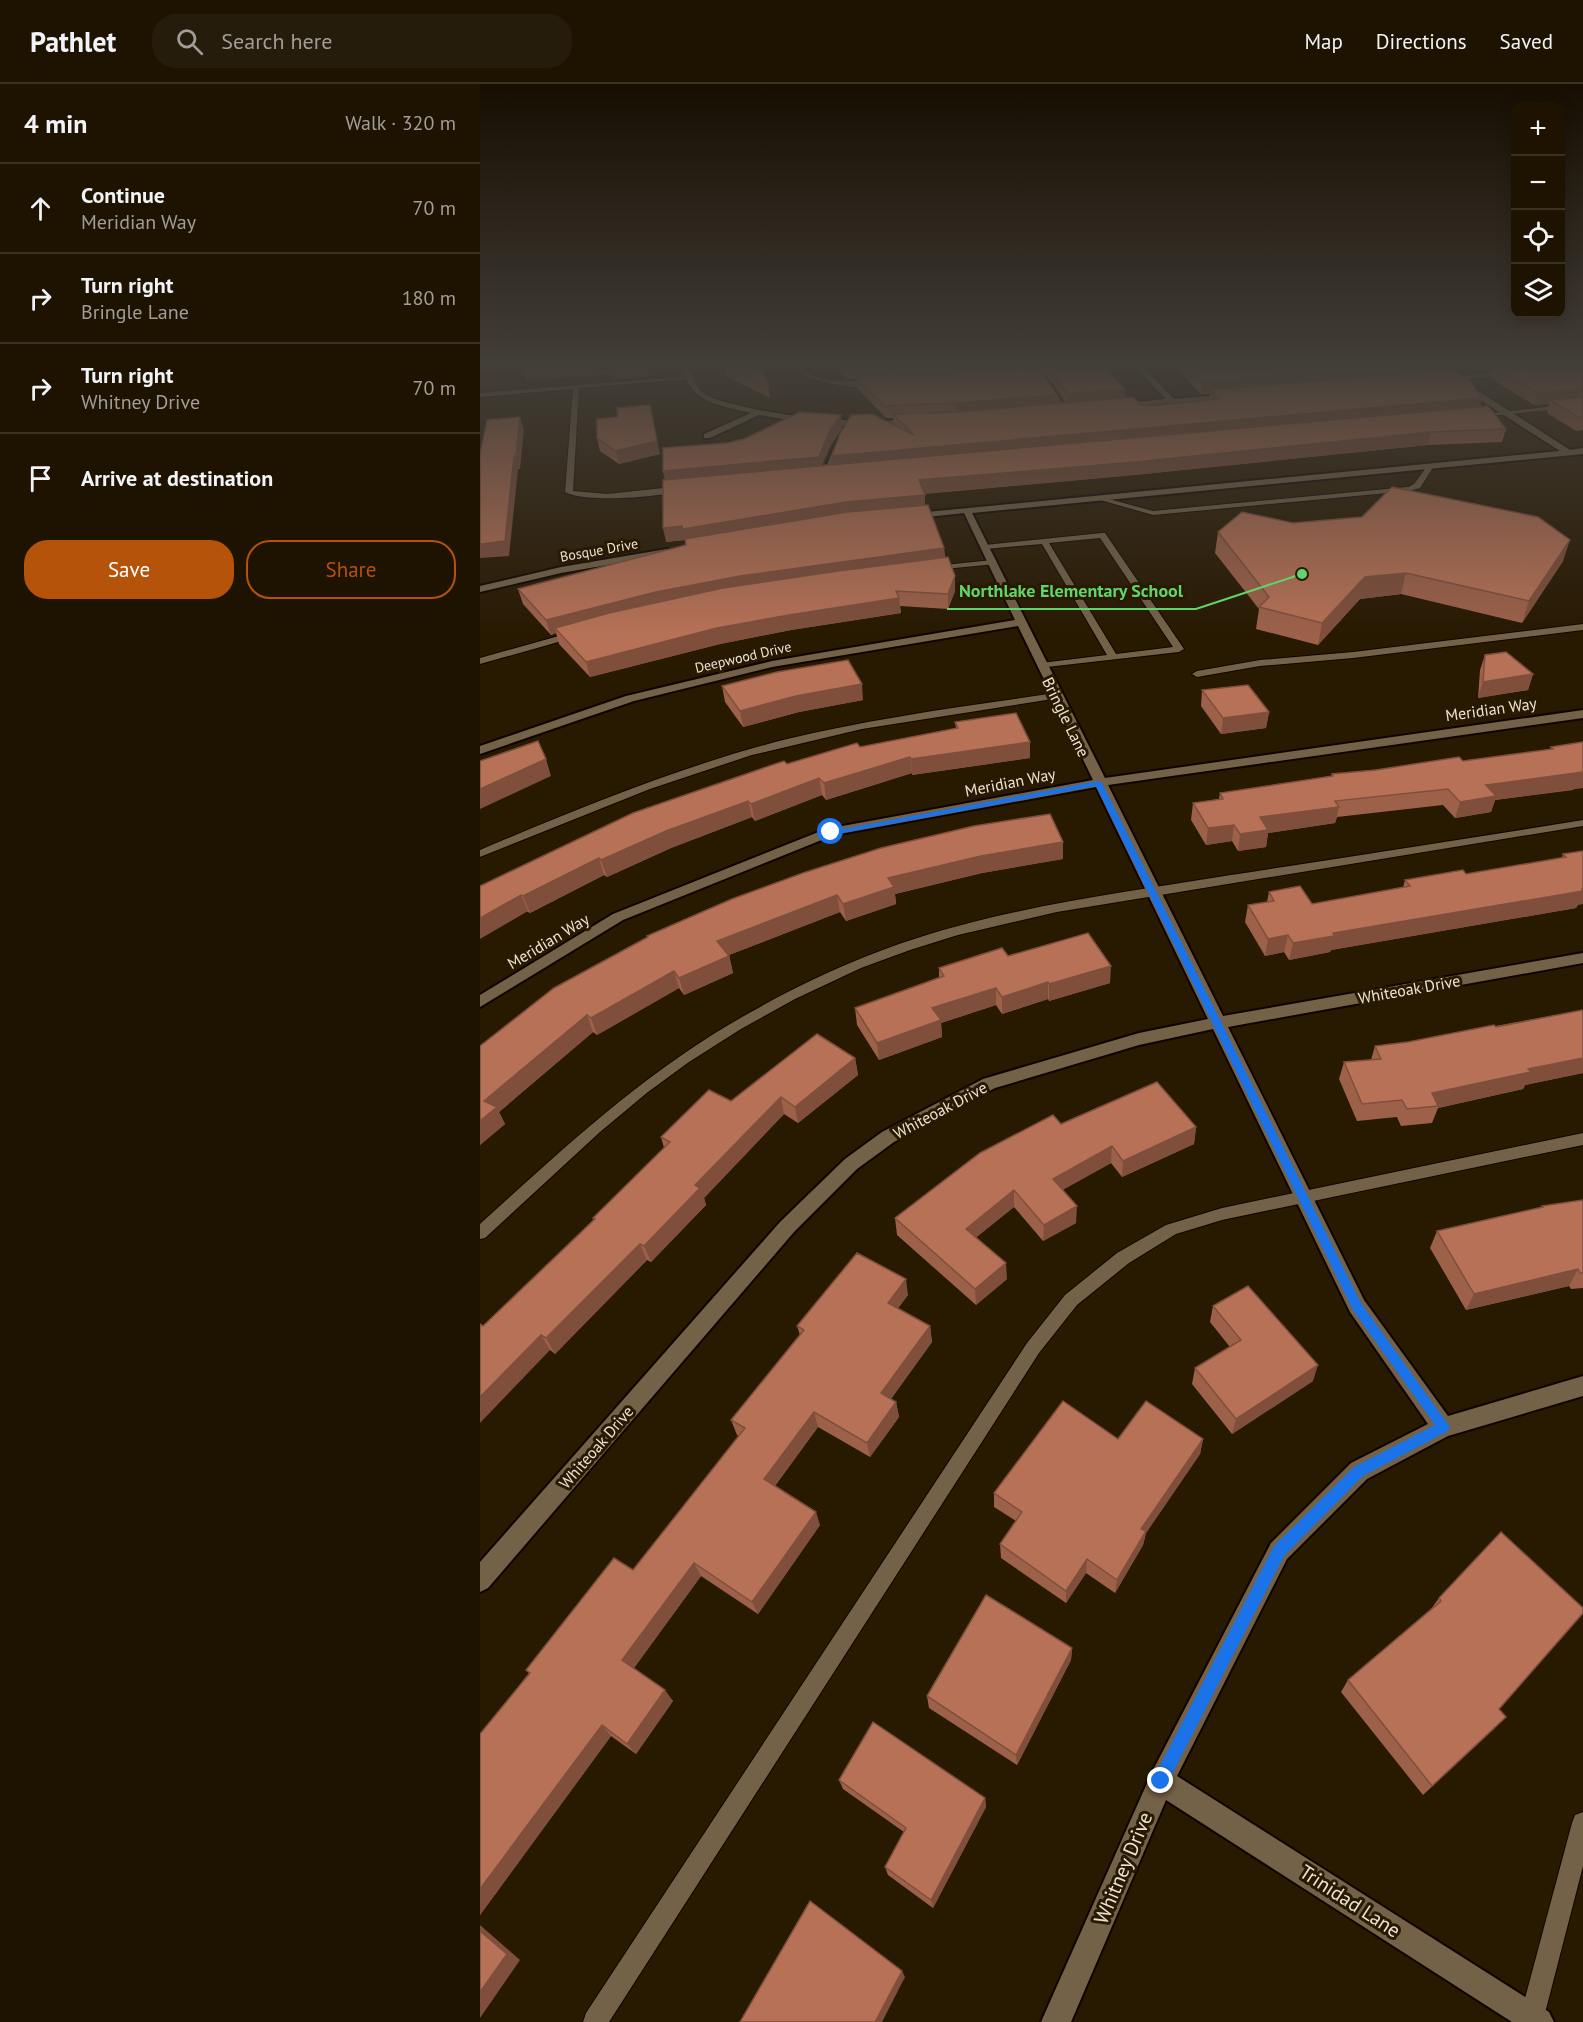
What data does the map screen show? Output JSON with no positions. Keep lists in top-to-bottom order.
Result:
{
  "streets": {
    "street": [
      "Bosque Drive",
      "Deepwood Drive",
      "Meridian Way",
      "Bringle Lane",
      "Whiteoak Drive",
      "Whitney Drive",
      "Trinidad Lane"
    ]
  },
  "crossings": [
    ["Deepwood Drive", "Bringle Lane"],
    ["Meridian Way", "Bringle Lane"],
    ["Bringle Lane", "Whiteoak Drive"],
    ["Bringle Lane", "Whitney Drive"],
    ["Whitney Drive", "Trinidad Lane"]
  ],
  "places": ["Northlake Elementary School"],
  "page": {
    "header": "Pathlet",
    "search": "Search here",
    "nav": ["Map", "Directions", "Saved"],
    "heading": ["4 min", "Walk · 320 m"],
    "map_buttons": ["+", "−"],
    "list": [
      ["Continue", "Meridian Way", "70 m"],
      ["Turn right", "Bringle Lane", "180 m"],
      ["Turn right", "Whitney Drive", "70 m"],
      "Arrive at destination"
    ],
    "buttons": ["Save", "Share"]
  }
}
